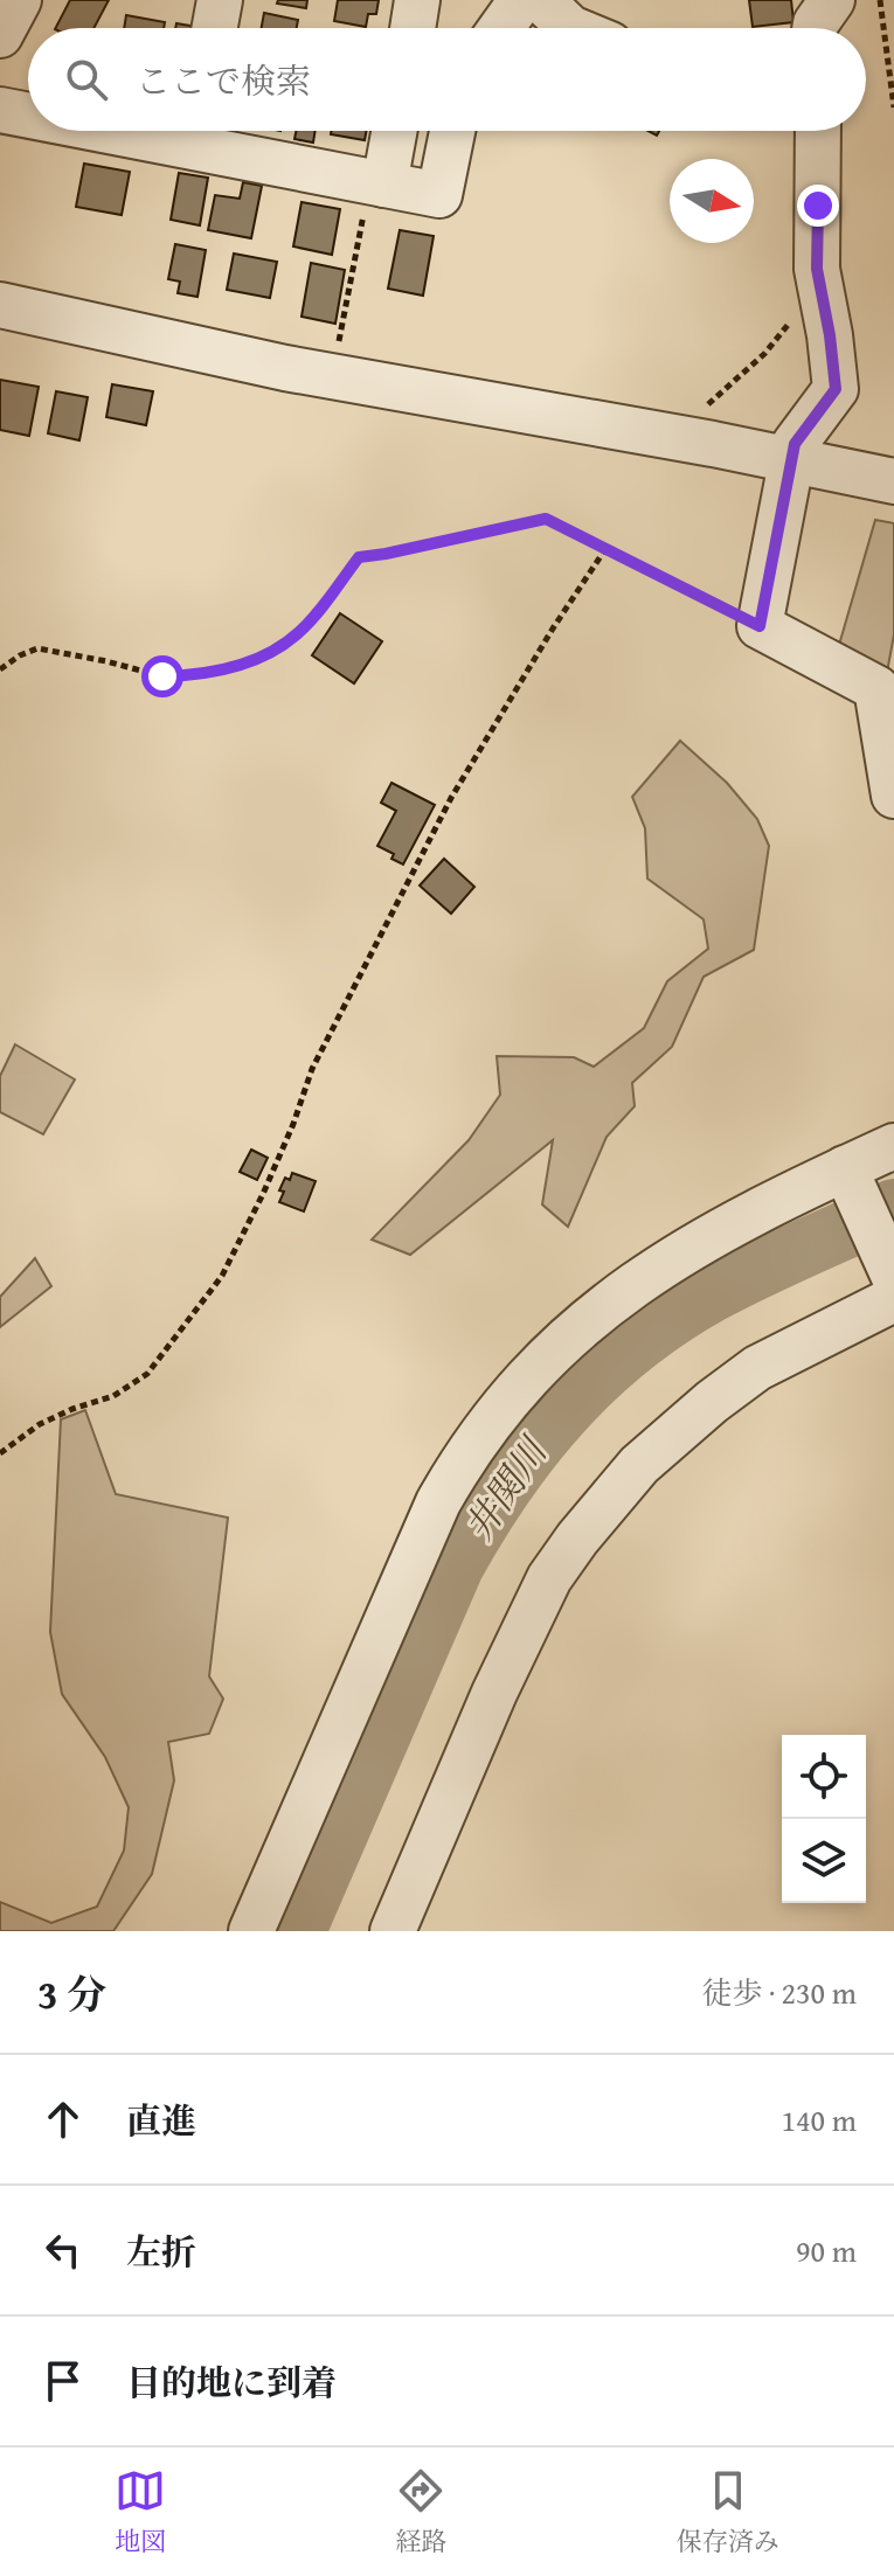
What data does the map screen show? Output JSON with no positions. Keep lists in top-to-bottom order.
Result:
{
  "water": ["井関川"],
  "north": "right",
  "page": {
    "search": "ここで検索",
    "heading": ["3 分", "徒歩 · 230 m"],
    "list": [
      ["直進", "140 m"],
      ["左折", "90 m"],
      "目的地に到着"
    ],
    "nav": ["地図", "経路", "保存済み"]
  }
}
